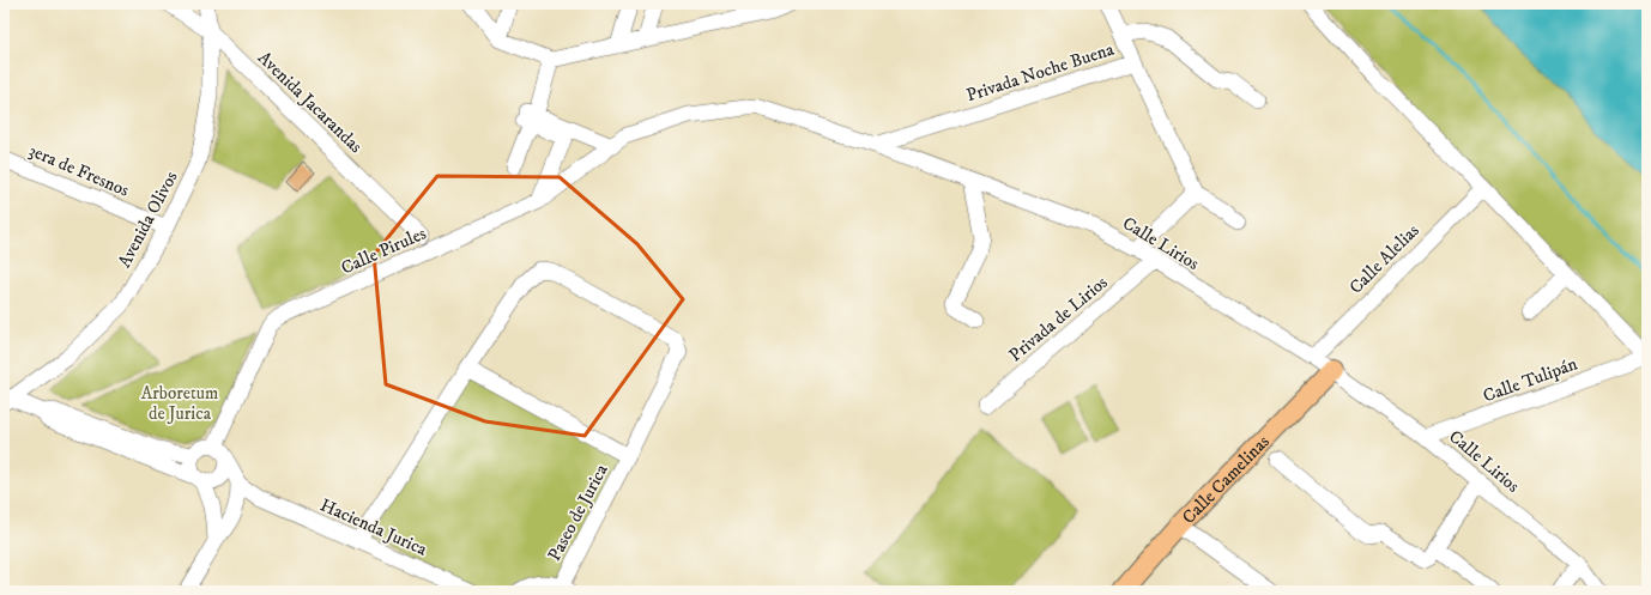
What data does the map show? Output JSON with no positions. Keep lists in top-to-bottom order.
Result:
{
  "streets": {
    "main road": ["Calle Camelinas"],
    "street": [
      "Privada Noche Buena",
      "Avenida Jacarandas",
      "3era de Fresnos",
      "Avenida Olivos",
      "Calle Lirios",
      "Calle Pirules",
      "Calle Alelias",
      "Privada de Lirios",
      "Calle Tulipán",
      "Paseo de Jurica",
      "Hacienda Jurica"
    ]
  },
  "crossings": [
    ["Privada Noche Buena", "Calle Lirios"],
    ["Avenida Jacarandas", "Avenida Olivos"],
    ["3era de Fresnos", "Avenida Olivos"],
    ["Calle Lirios", "Calle Pirules"],
    ["Calle Lirios", "Calle Alelias"],
    ["Calle Lirios", "Privada de Lirios"],
    ["Calle Lirios", "Calle Tulipán"],
    ["Calle Lirios", "Calle Camelinas"],
    ["Paseo de Jurica", "Hacienda Jurica"]
  ],
  "parks": ["Arboretum de Jurica"]
}
